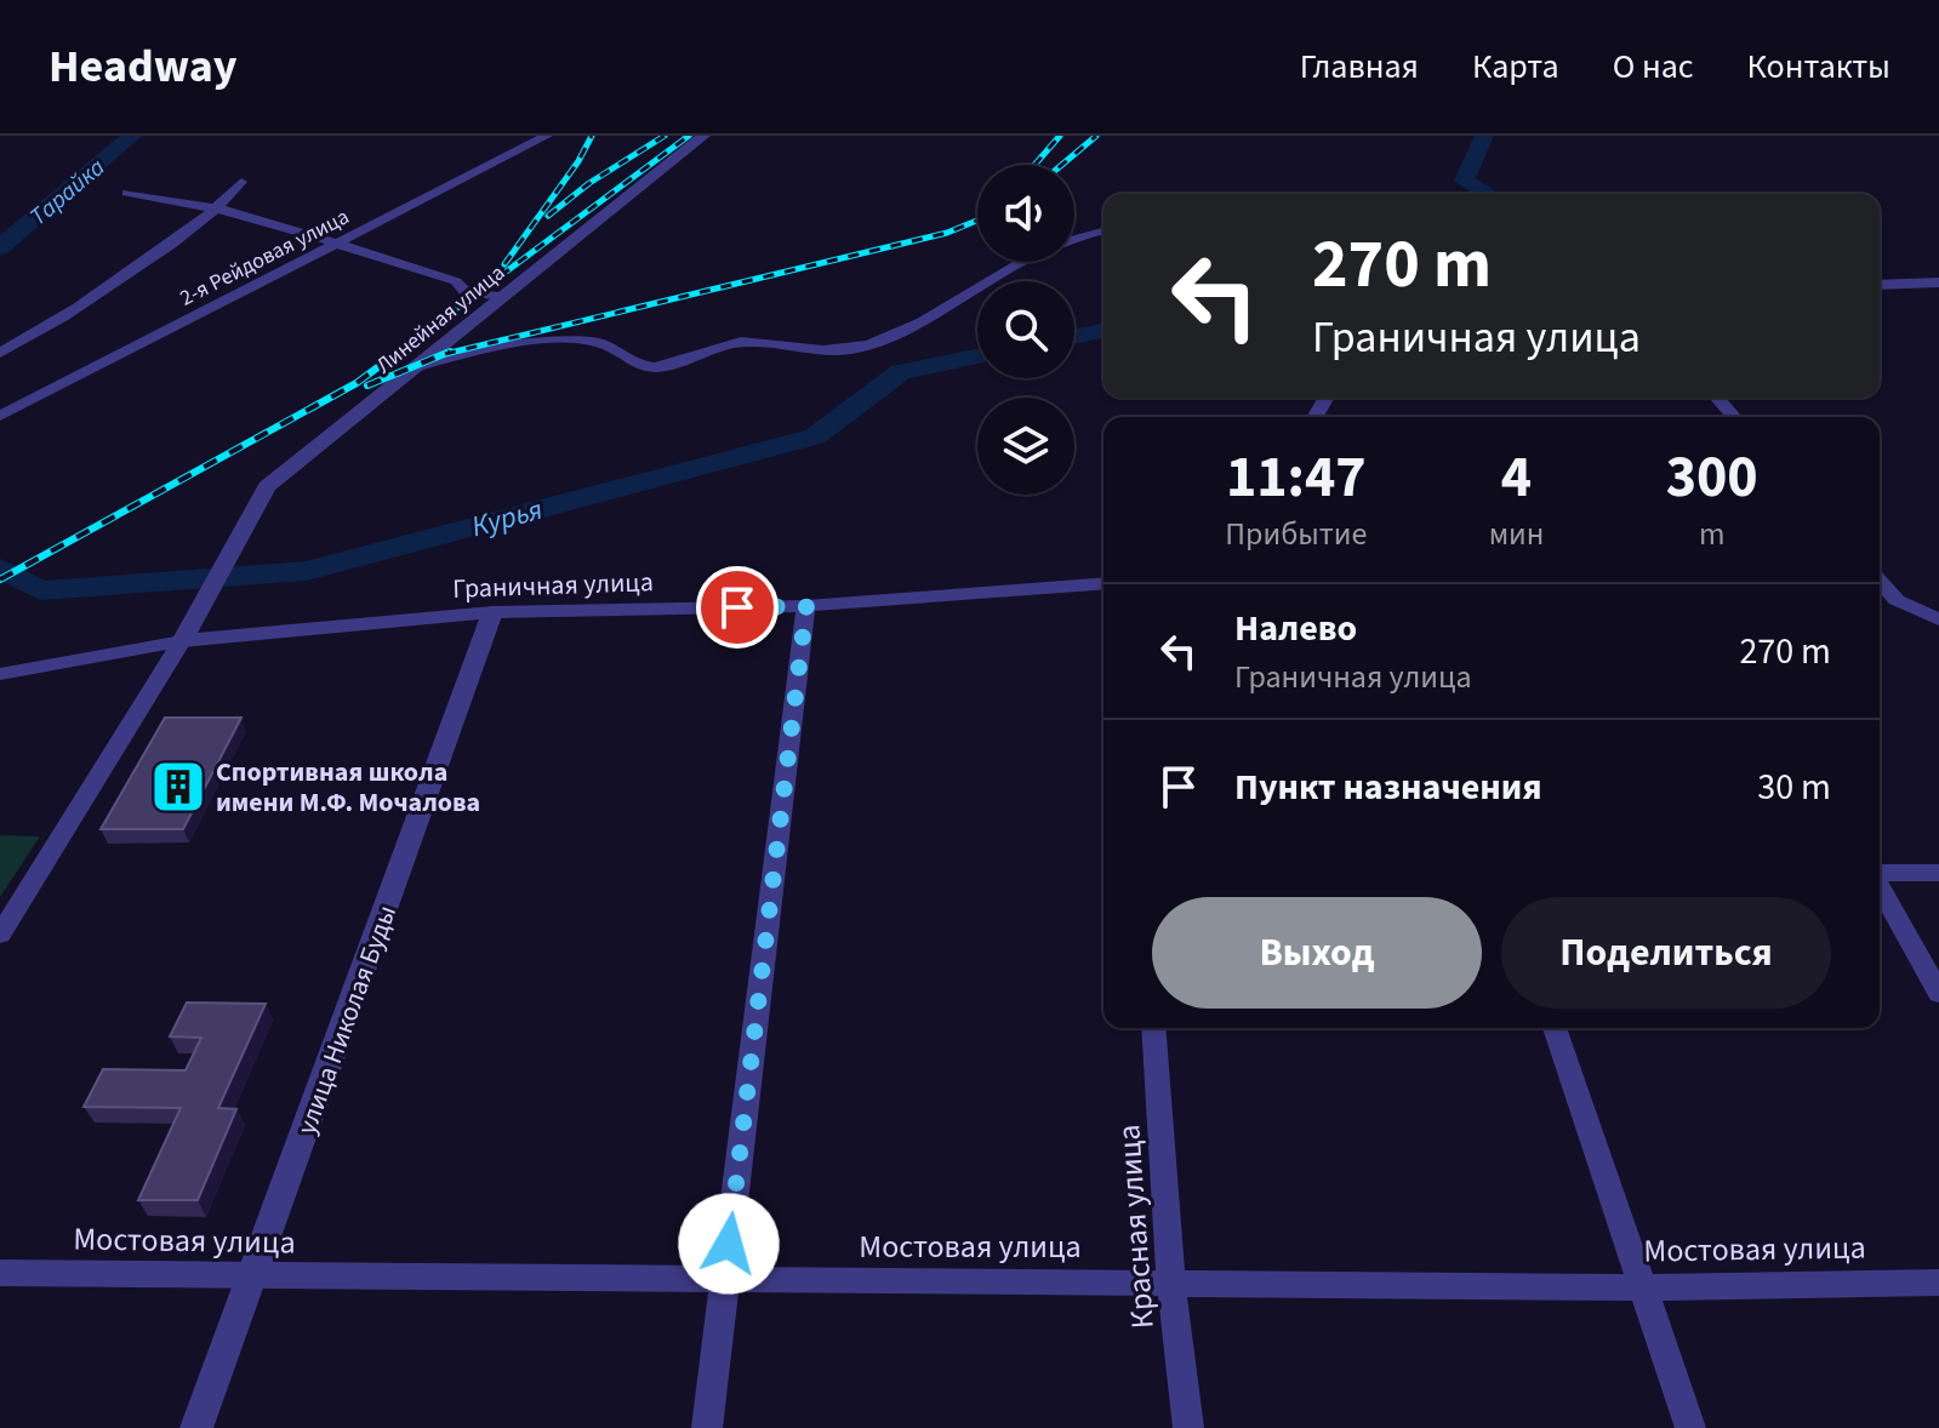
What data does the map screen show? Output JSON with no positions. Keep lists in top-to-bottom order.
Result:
{
  "streets": {
    "street": [
      "2-я Рейдовая улица",
      "Линейная улица",
      "Граничная улица",
      "улица Николая Буды",
      "Красная улица",
      "Мостовая улица"
    ]
  },
  "crossings": [
    ["Линейная улица", "Граничная улица"],
    ["Граничная улица", "улица Николая Буды"],
    ["улица Николая Буды", "Мостовая улица"],
    ["Красная улица", "Мостовая улица"]
  ],
  "water": ["Тарайка", "Курья"],
  "places": {
    "building": ["Спортивная школа имени М.Ф. Мочалова"]
  },
  "page": {
    "header": "Headway",
    "nav": [
      "Главная",
      "Карта",
      "О нас",
      "Контакты"
    ],
    "turn": ["270 m", "Граничная улица"],
    "eta": [
      "11:47",
      "Прибытие",
      "4",
      "мин",
      "300",
      "m"
    ],
    "list": [
      {
        "name": "Налево",
        "note": "Граничная улица",
        "value": "270 m"
      },
      {
        "name": "Пункт назначения",
        "value": "30 m"
      }
    ],
    "buttons": ["Выход", "Поделиться"]
  }
}
